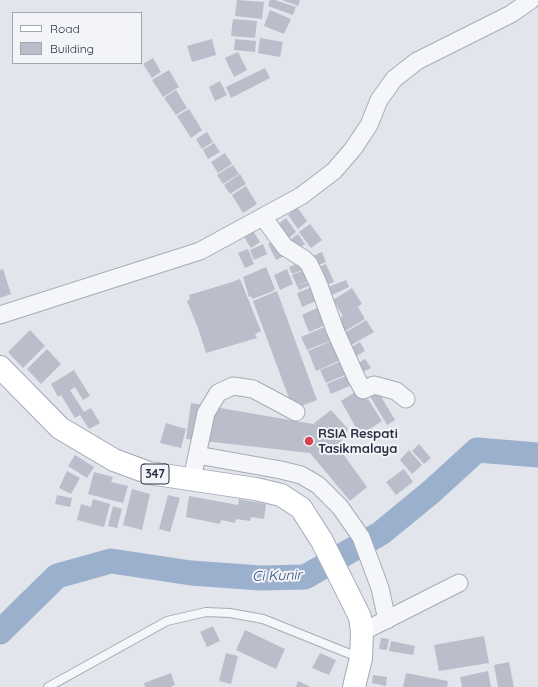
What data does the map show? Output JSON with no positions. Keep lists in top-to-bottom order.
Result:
{
  "streets": {
    "main road": ["347"]
  },
  "water": ["Ci Kunir"],
  "places": ["RSIA Respati Tasikmalaya"],
  "legend": ["Road", "Building"]
}
